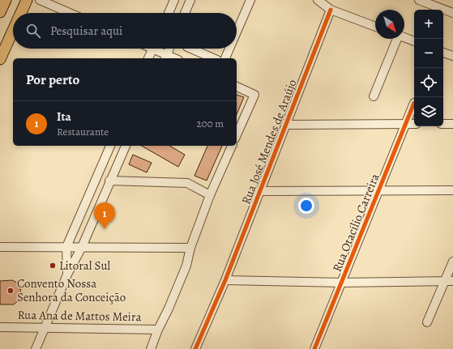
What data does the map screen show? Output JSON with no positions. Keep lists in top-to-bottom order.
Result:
{
  "streets": {
    "street": ["Rua José Mendes de Araújo", "Rua Otacílio Carreira", "Rua Ana de Mattos Meira"]
  },
  "places": ["Litoral Sul", "Convento Nossa Senhora da Conceição"],
  "north": "bottom right",
  "page": {
    "map_buttons": ["+", "−"],
    "search": "Pesquisar aqui",
    "heading": "Por perto",
    "list": [
      {
        "mark": "1",
        "name": "Ita",
        "note": "Restaurante",
        "value": "200 m"
      }
    ],
    "pins": "1"
  }
}
